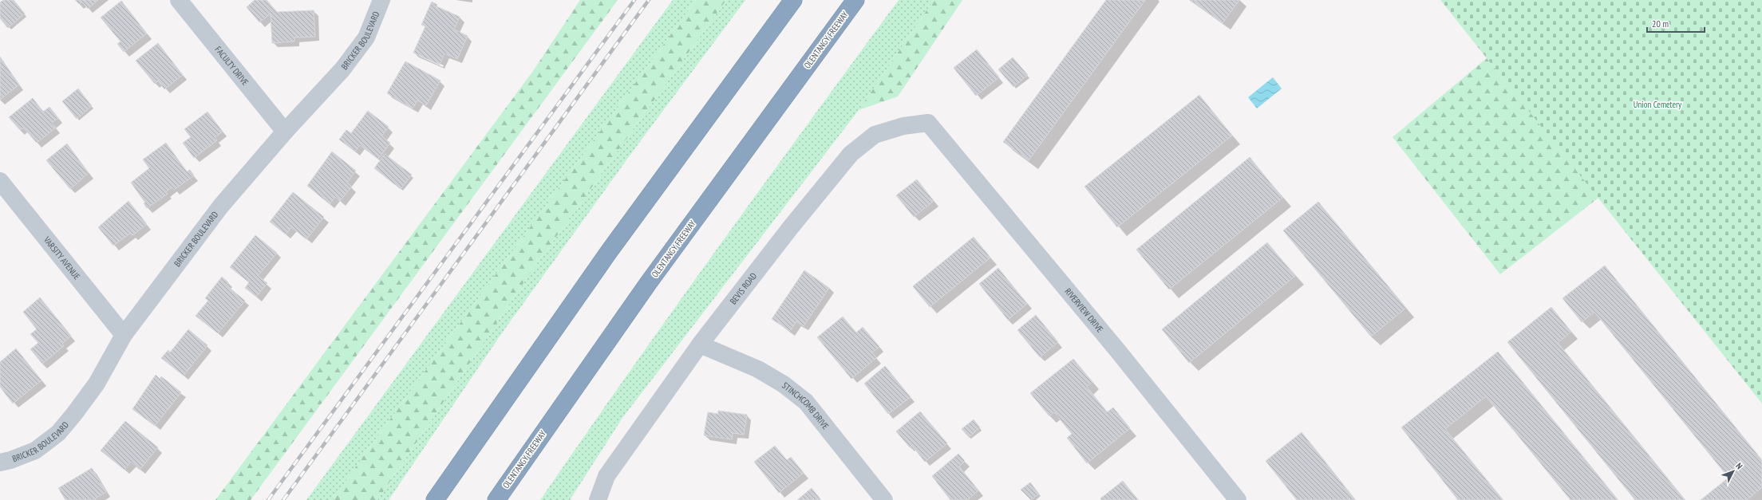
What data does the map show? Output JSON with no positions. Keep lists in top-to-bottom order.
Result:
{
  "streets": {
    "highway": ["OLENTANGY FREEWAY"],
    "street": [
      "BRICKER BOULEVARD",
      "FACULTY DRIVE",
      "VARSITY AVENUE",
      "BEVIS ROAD",
      "RIVERVIEW DRIVE",
      "STINCHCOMB DRIVE"
    ]
  },
  "crossings": [
    ["BRICKER BOULEVARD", "FACULTY DRIVE"],
    ["BRICKER BOULEVARD", "VARSITY AVENUE"],
    ["BEVIS ROAD", "RIVERVIEW DRIVE"],
    ["BEVIS ROAD", "STINCHCOMB DRIVE"]
  ],
  "parks": ["Union Cemetery"],
  "scale_bar": "20 m",
  "north": "top right"
}
